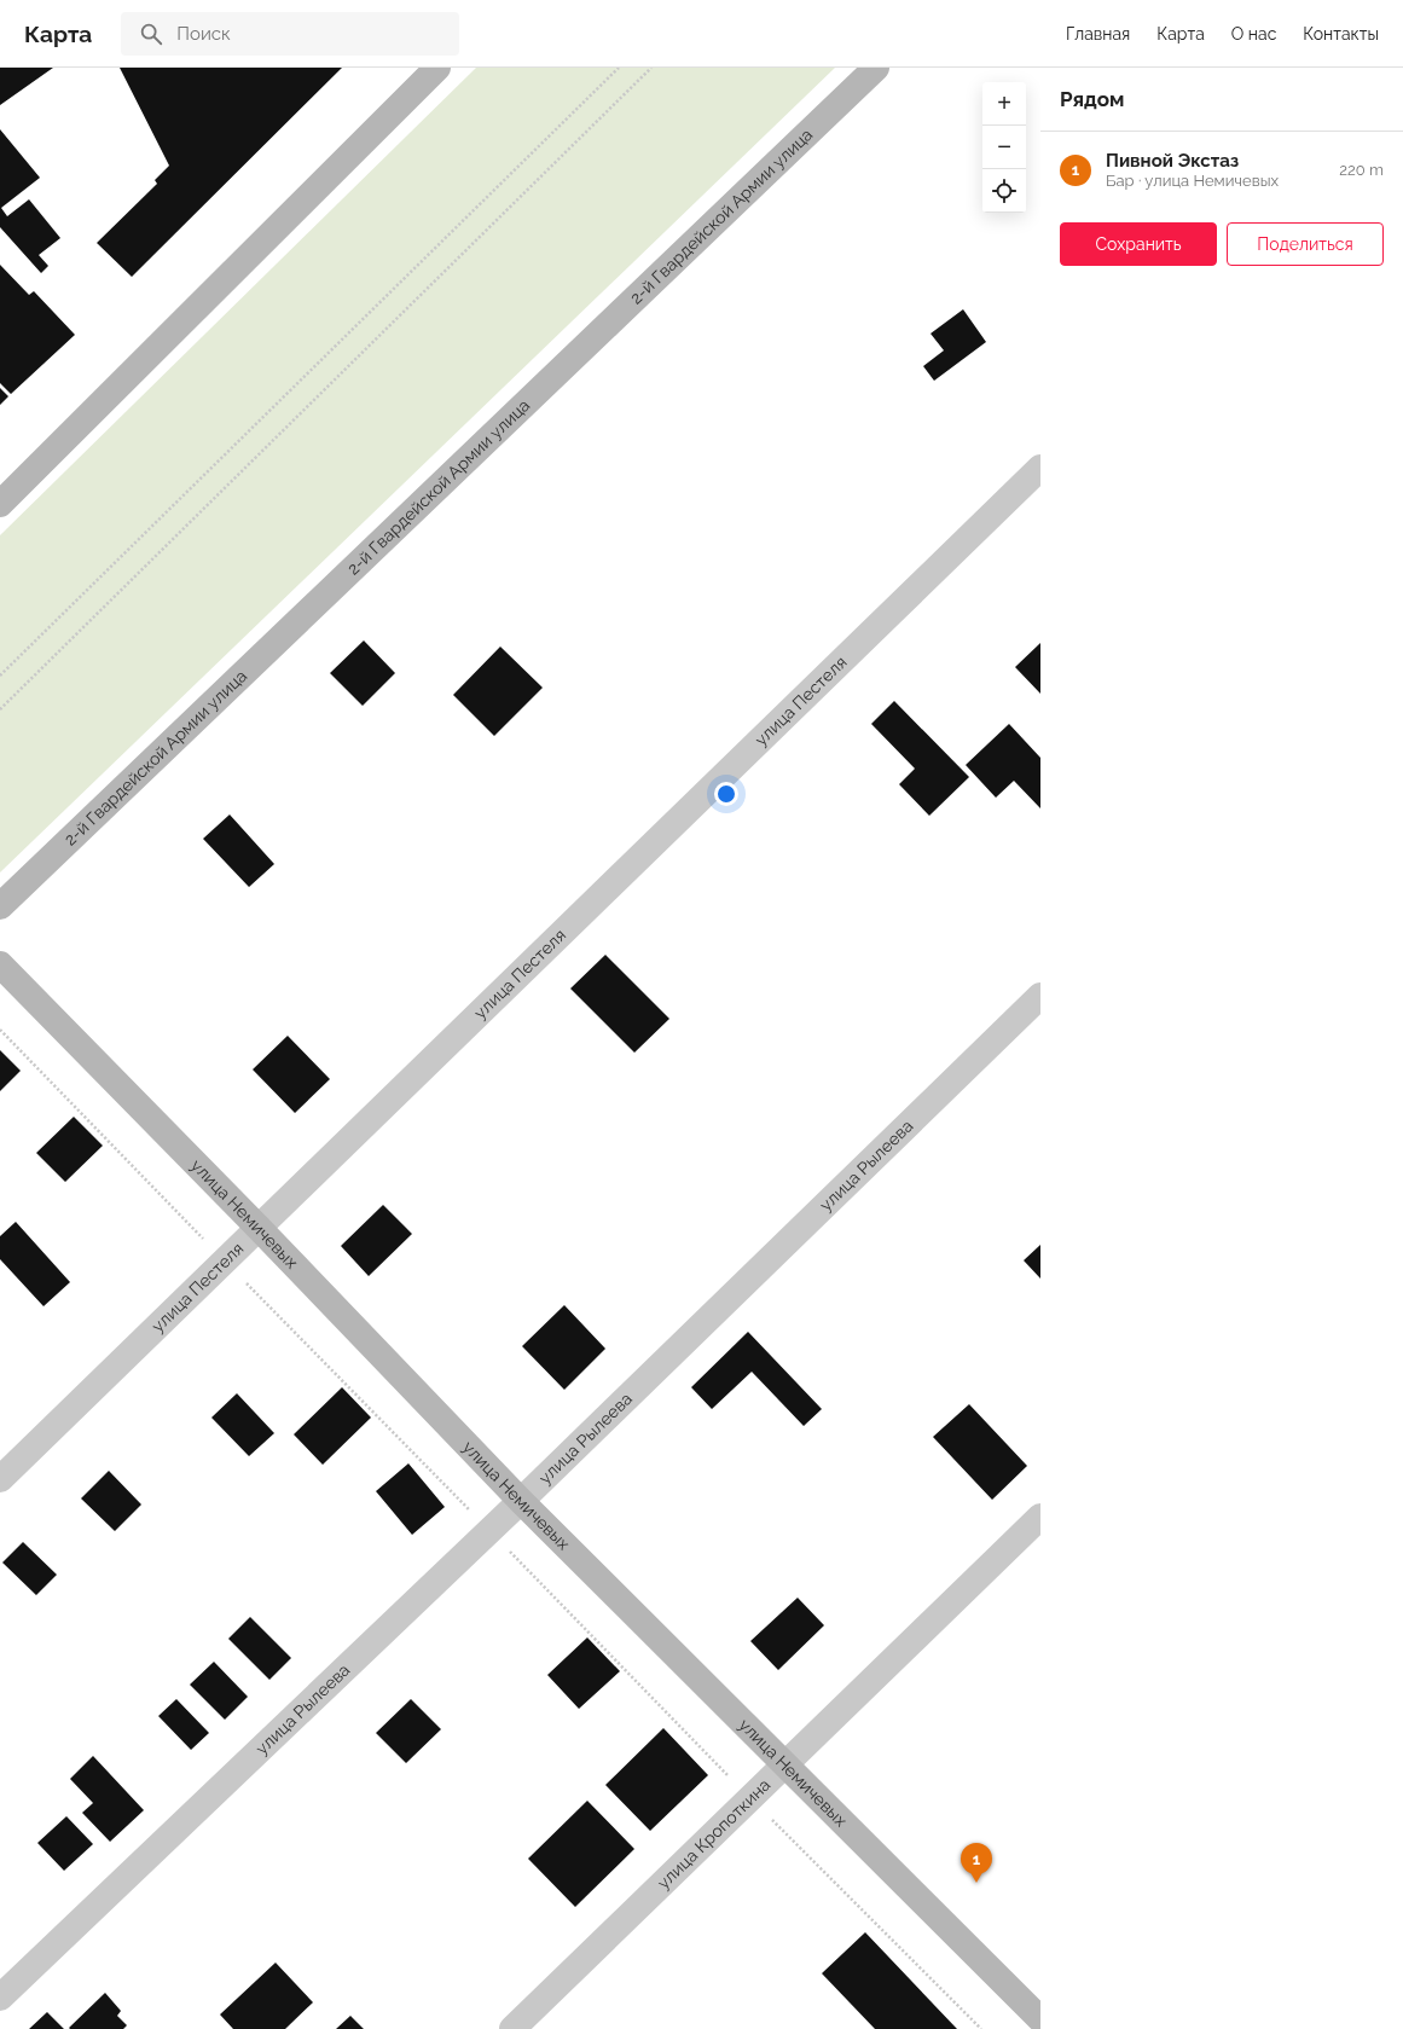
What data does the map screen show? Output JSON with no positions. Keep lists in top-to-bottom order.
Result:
{
  "streets": {
    "main road": ["2-й Гвардейской Армии улица", "улица Немичевых"],
    "street": ["улица Пестеля", "улица Рылеева", "улица Кропоткина"]
  },
  "crossings": [
    ["улица Пестеля", "улица Немичевых"],
    ["улица Рылеева", "улица Немичевых"],
    ["улица Немичевых", "улица Кропоткина"]
  ],
  "page": {
    "header": "Карта",
    "search": "Поиск",
    "nav": [
      "Главная",
      "Карта",
      "О нас",
      "Контакты"
    ],
    "heading": "Рядом",
    "map_buttons": ["+", "−"],
    "list": [
      {
        "mark": "1",
        "name": "Пивной Экстаз",
        "note": "Бар · улица Немичевых",
        "value": "220 m"
      }
    ],
    "buttons": ["Сохранить", "Поделиться"],
    "pins": "1"
  }
}
